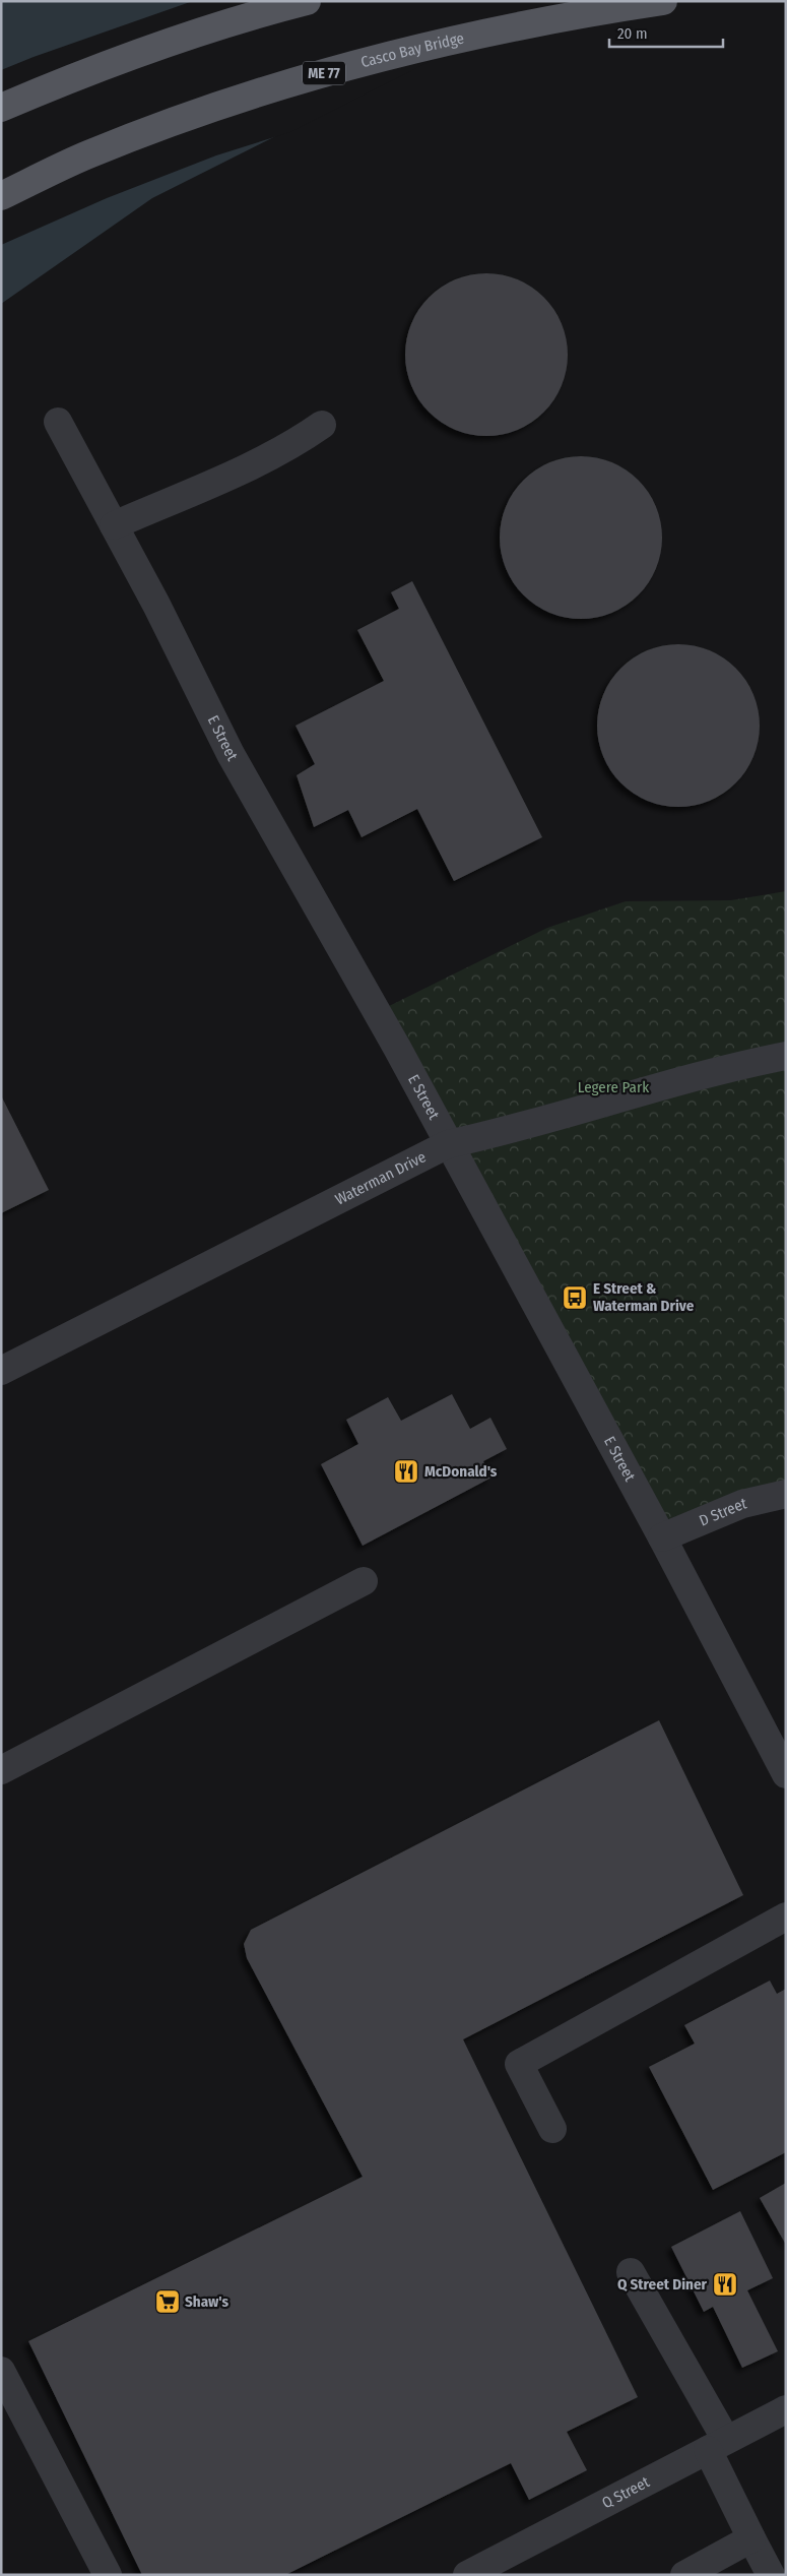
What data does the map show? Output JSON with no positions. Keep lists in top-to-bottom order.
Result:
{
  "streets": {
    "main road": ["Casco Bay Bridge", "ME 77"],
    "street": [
      "E Street",
      "Waterman Drive",
      "D Street",
      "Q Street"
    ]
  },
  "crossings": [
    ["E Street", "Waterman Drive"],
    ["E Street", "D Street"]
  ],
  "parks": ["Legere Park"],
  "places": {
    "bus stop": ["E Street & Waterman Drive"],
    "restaurant": ["McDonald's", "Q Street Diner"],
    "supermarket": ["Shaw's"]
  },
  "scale_bar": "20 m"
}
